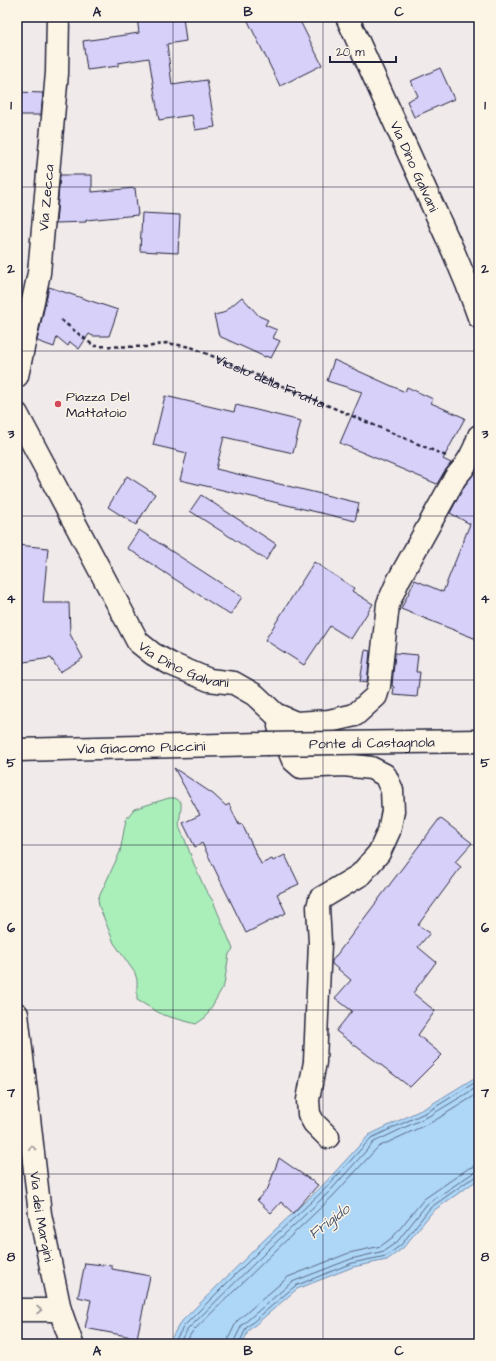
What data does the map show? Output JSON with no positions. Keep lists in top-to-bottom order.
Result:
{
  "streets": {
    "street": [
      "Via Dino Galvani",
      "Via Zecca",
      "Ponte di Castagnola",
      "Via Giacomo Puccini",
      "Via dei Margini"
    ],
    "path": ["Vicolo della Fratta"]
  },
  "crossings": [
    ["Via Dino Galvani", "Vicolo della Fratta"],
    ["Ponte di Castagnola", "Via Giacomo Puccini"]
  ],
  "one_way": ["Via dei Margini"],
  "water": ["Frigido"],
  "places": ["Piazza Del Mattatoio"],
  "scale_bar": "20 m",
  "grid": {
    "columns": ["A", "B", "C"],
    "rows": [
      "1",
      "2",
      "3",
      "4",
      "5",
      "6",
      "7",
      "8"
    ]
  }
}
